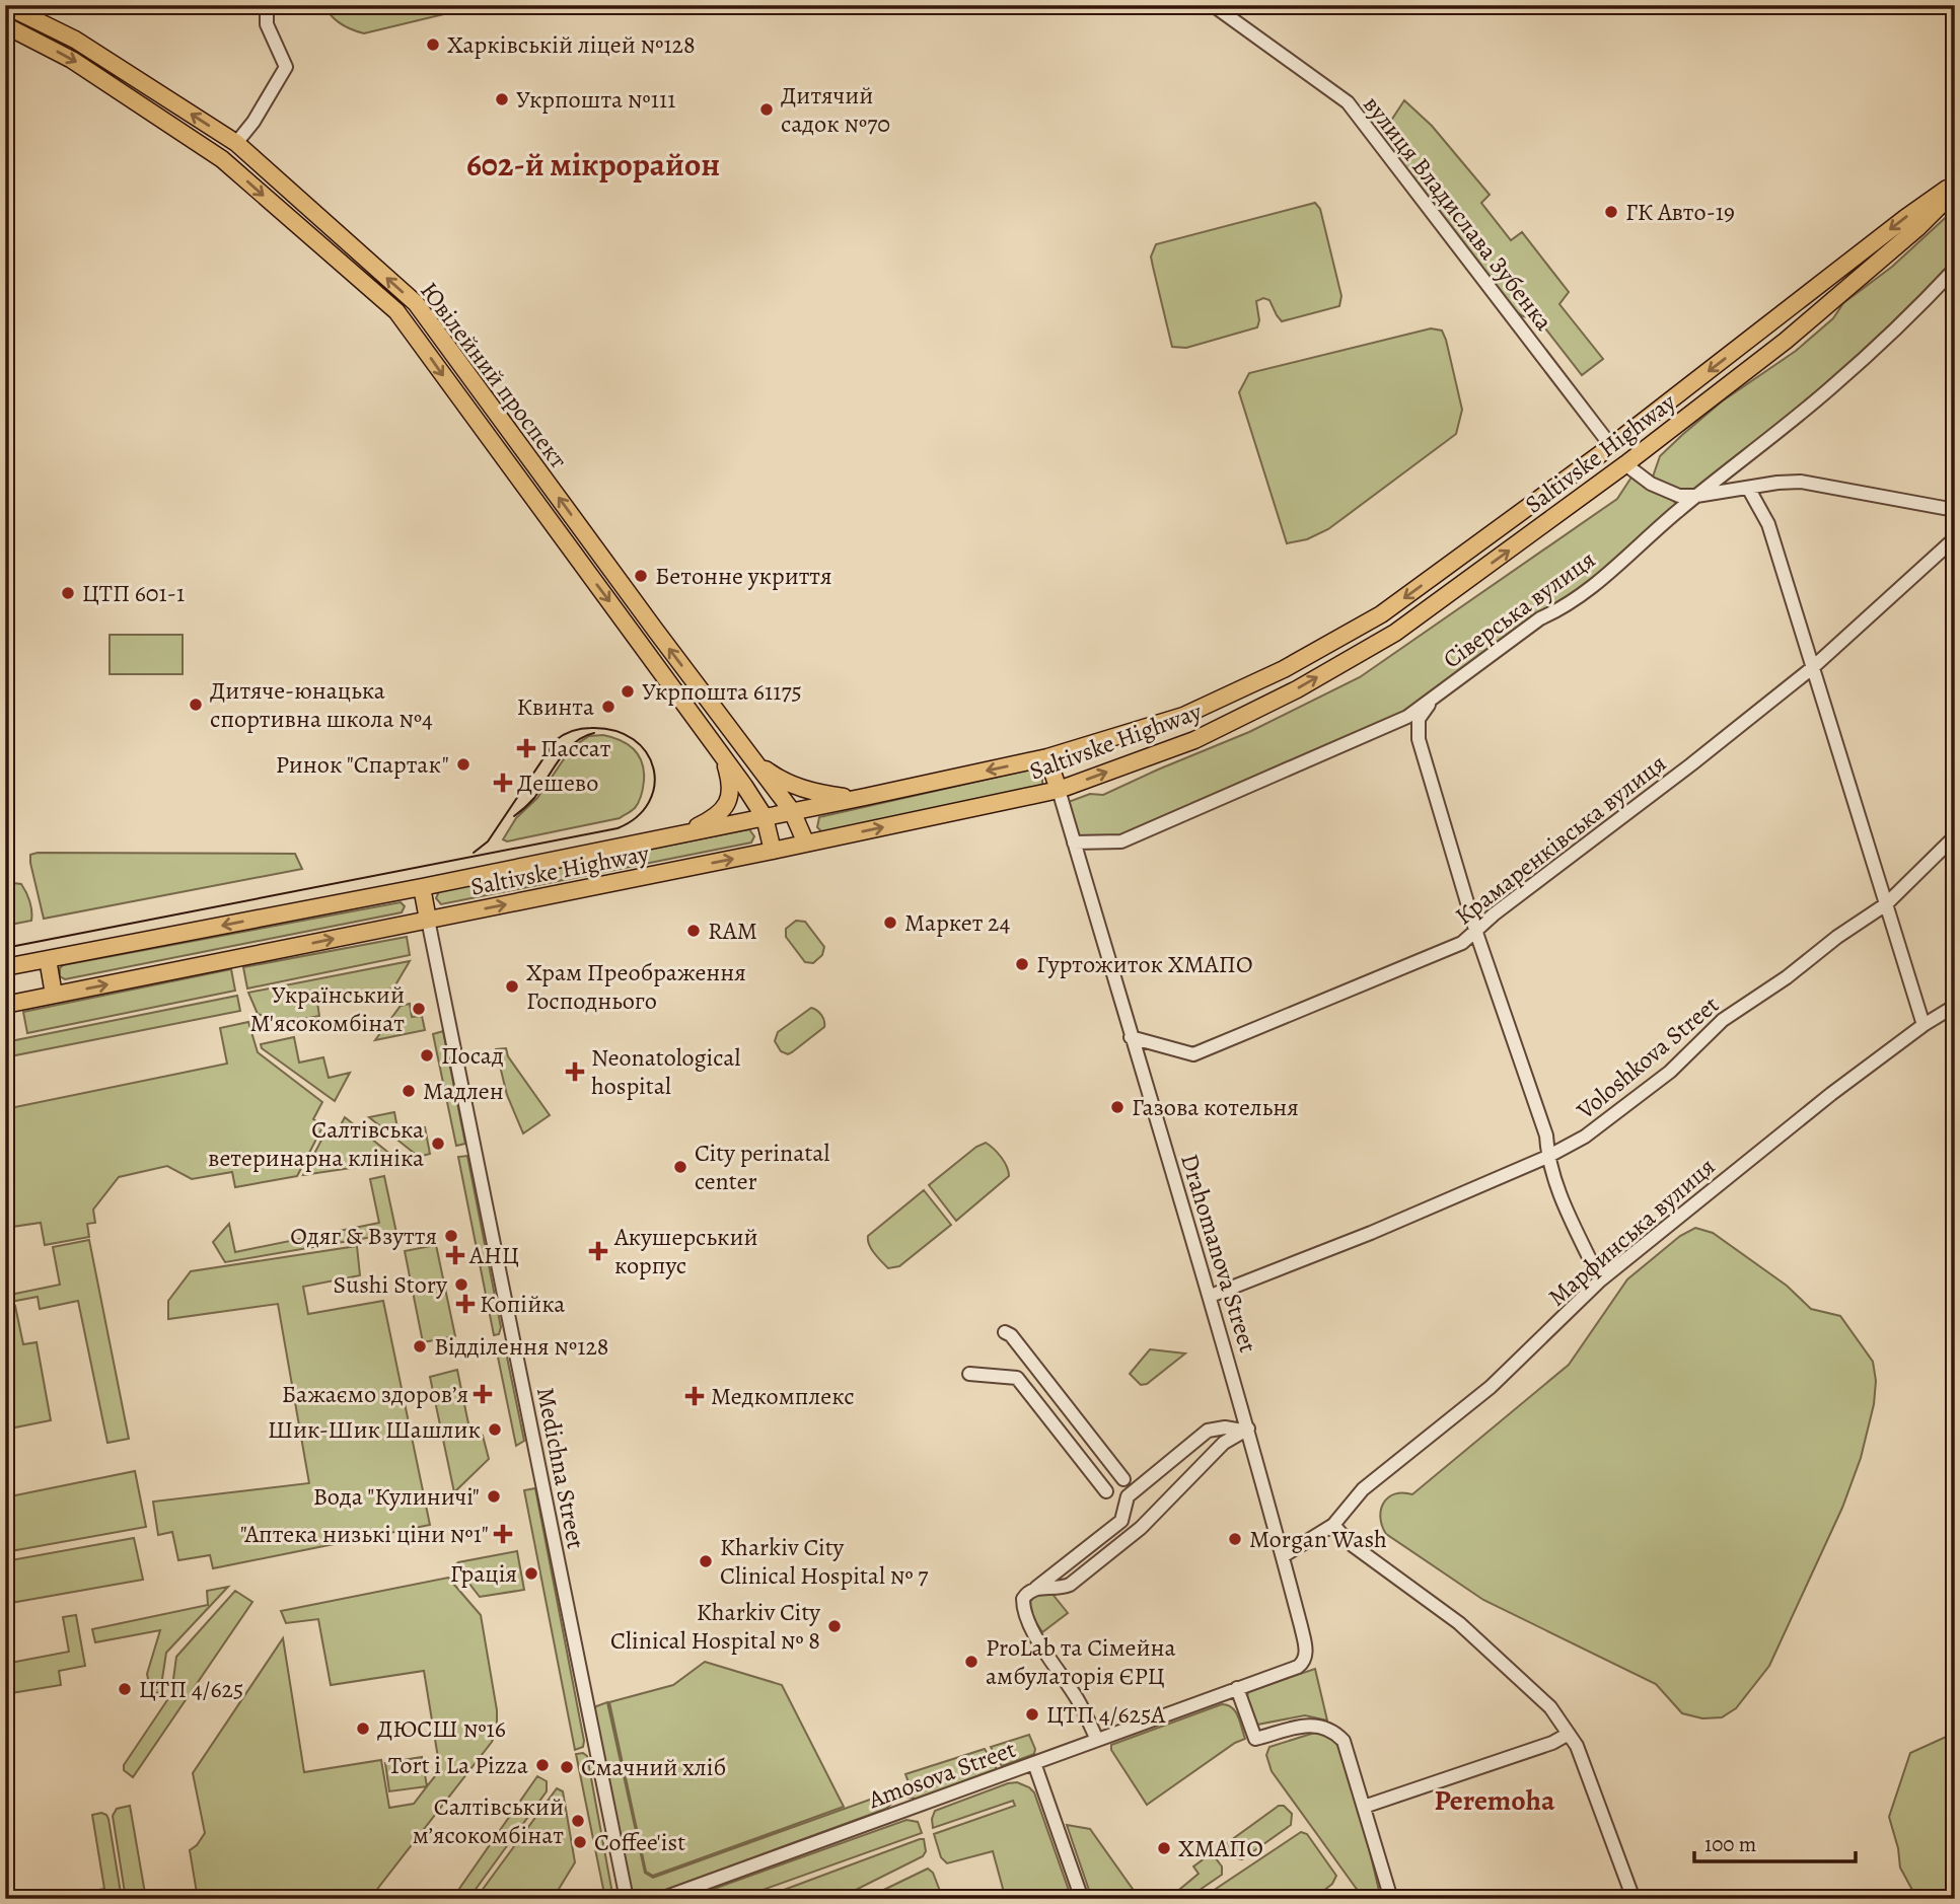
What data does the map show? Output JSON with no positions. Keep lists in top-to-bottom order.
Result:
{
  "streets": {
    "main road": ["Ювілейний проспект", "Saltivske Highway"],
    "street": [
      "вулиця Владислава Зубенка",
      "Сіверська вулиця",
      "Крамаренківська вулиця",
      "Voloshkova Street",
      "Марфинська вулиця",
      "Drahomanova Street",
      "Medichna Street",
      "Amosova Street"
    ]
  },
  "crossings": [
    ["вулиця Владислава Зубенка", "Saltivske Highway"],
    ["Ювілейний проспект", "Saltivske Highway"],
    ["Saltivske Highway", "Drahomanova Street"],
    ["Saltivske Highway", "Medichna Street"],
    ["Сіверська вулиця", "Drahomanova Street"],
    ["Крамаренківська вулиця", "Drahomanova Street"],
    ["Voloshkova Street", "Drahomanova Street"],
    ["Марфинська вулиця", "Drahomanova Street"],
    ["Drahomanova Street", "Amosova Street"]
  ],
  "districts": ["602-й мікрорайон", "Peremoha"],
  "places": {
    "other": [
      "Харківській ліцей №128",
      "Укрпошта №111",
      "Дитячий садок №70",
      "ГК Авто-19",
      "Бетонне укриття",
      "ЦТП 601-1",
      "Укрпошта 61175",
      "Дитяче-юнацька спортивна школа №4",
      "Квинта",
      "Ринок \"Спартак\"",
      "Маркет 24",
      "RAM",
      "Гуртожиток ХМАПО",
      "Храм Преображення Господнього",
      "Український М'ясокомбінат",
      "Посад",
      "Мадлен",
      "Газова котельня",
      "Салтівська ветеринарна клініка",
      "City perinatal center",
      "Одяг & Взуття",
      "Sushi Story",
      "Відділення №128",
      "Шик-Шик Шашлик",
      "Вода \"Кулиничі\"",
      "Morgan Wash",
      "Kharkiv City Clinical Hospital № 7",
      "Грація",
      "Kharkiv City Clinical Hospital № 8",
      "ProLab та Сімейна амбулаторія ЄРЦ",
      "ЦТП 4/625",
      "ЦТП 4/625А",
      "ДЮСШ №16",
      "Tort i La Pizza",
      "Смачний хліб",
      "Салтівський мʼясокомбінат",
      "Coffee'ist",
      "ХМАПО"
    ],
    "health": [
      "Пассат",
      "Дешево",
      "Neonatological hospital",
      "Акушерський корпус",
      "АНЦ",
      "Копійка",
      "Бажаємо здоровʼя",
      "Медкомплекс",
      "\"Аптека низькі ціни №1\""
    ]
  },
  "scale_bar": "100 m"
}
